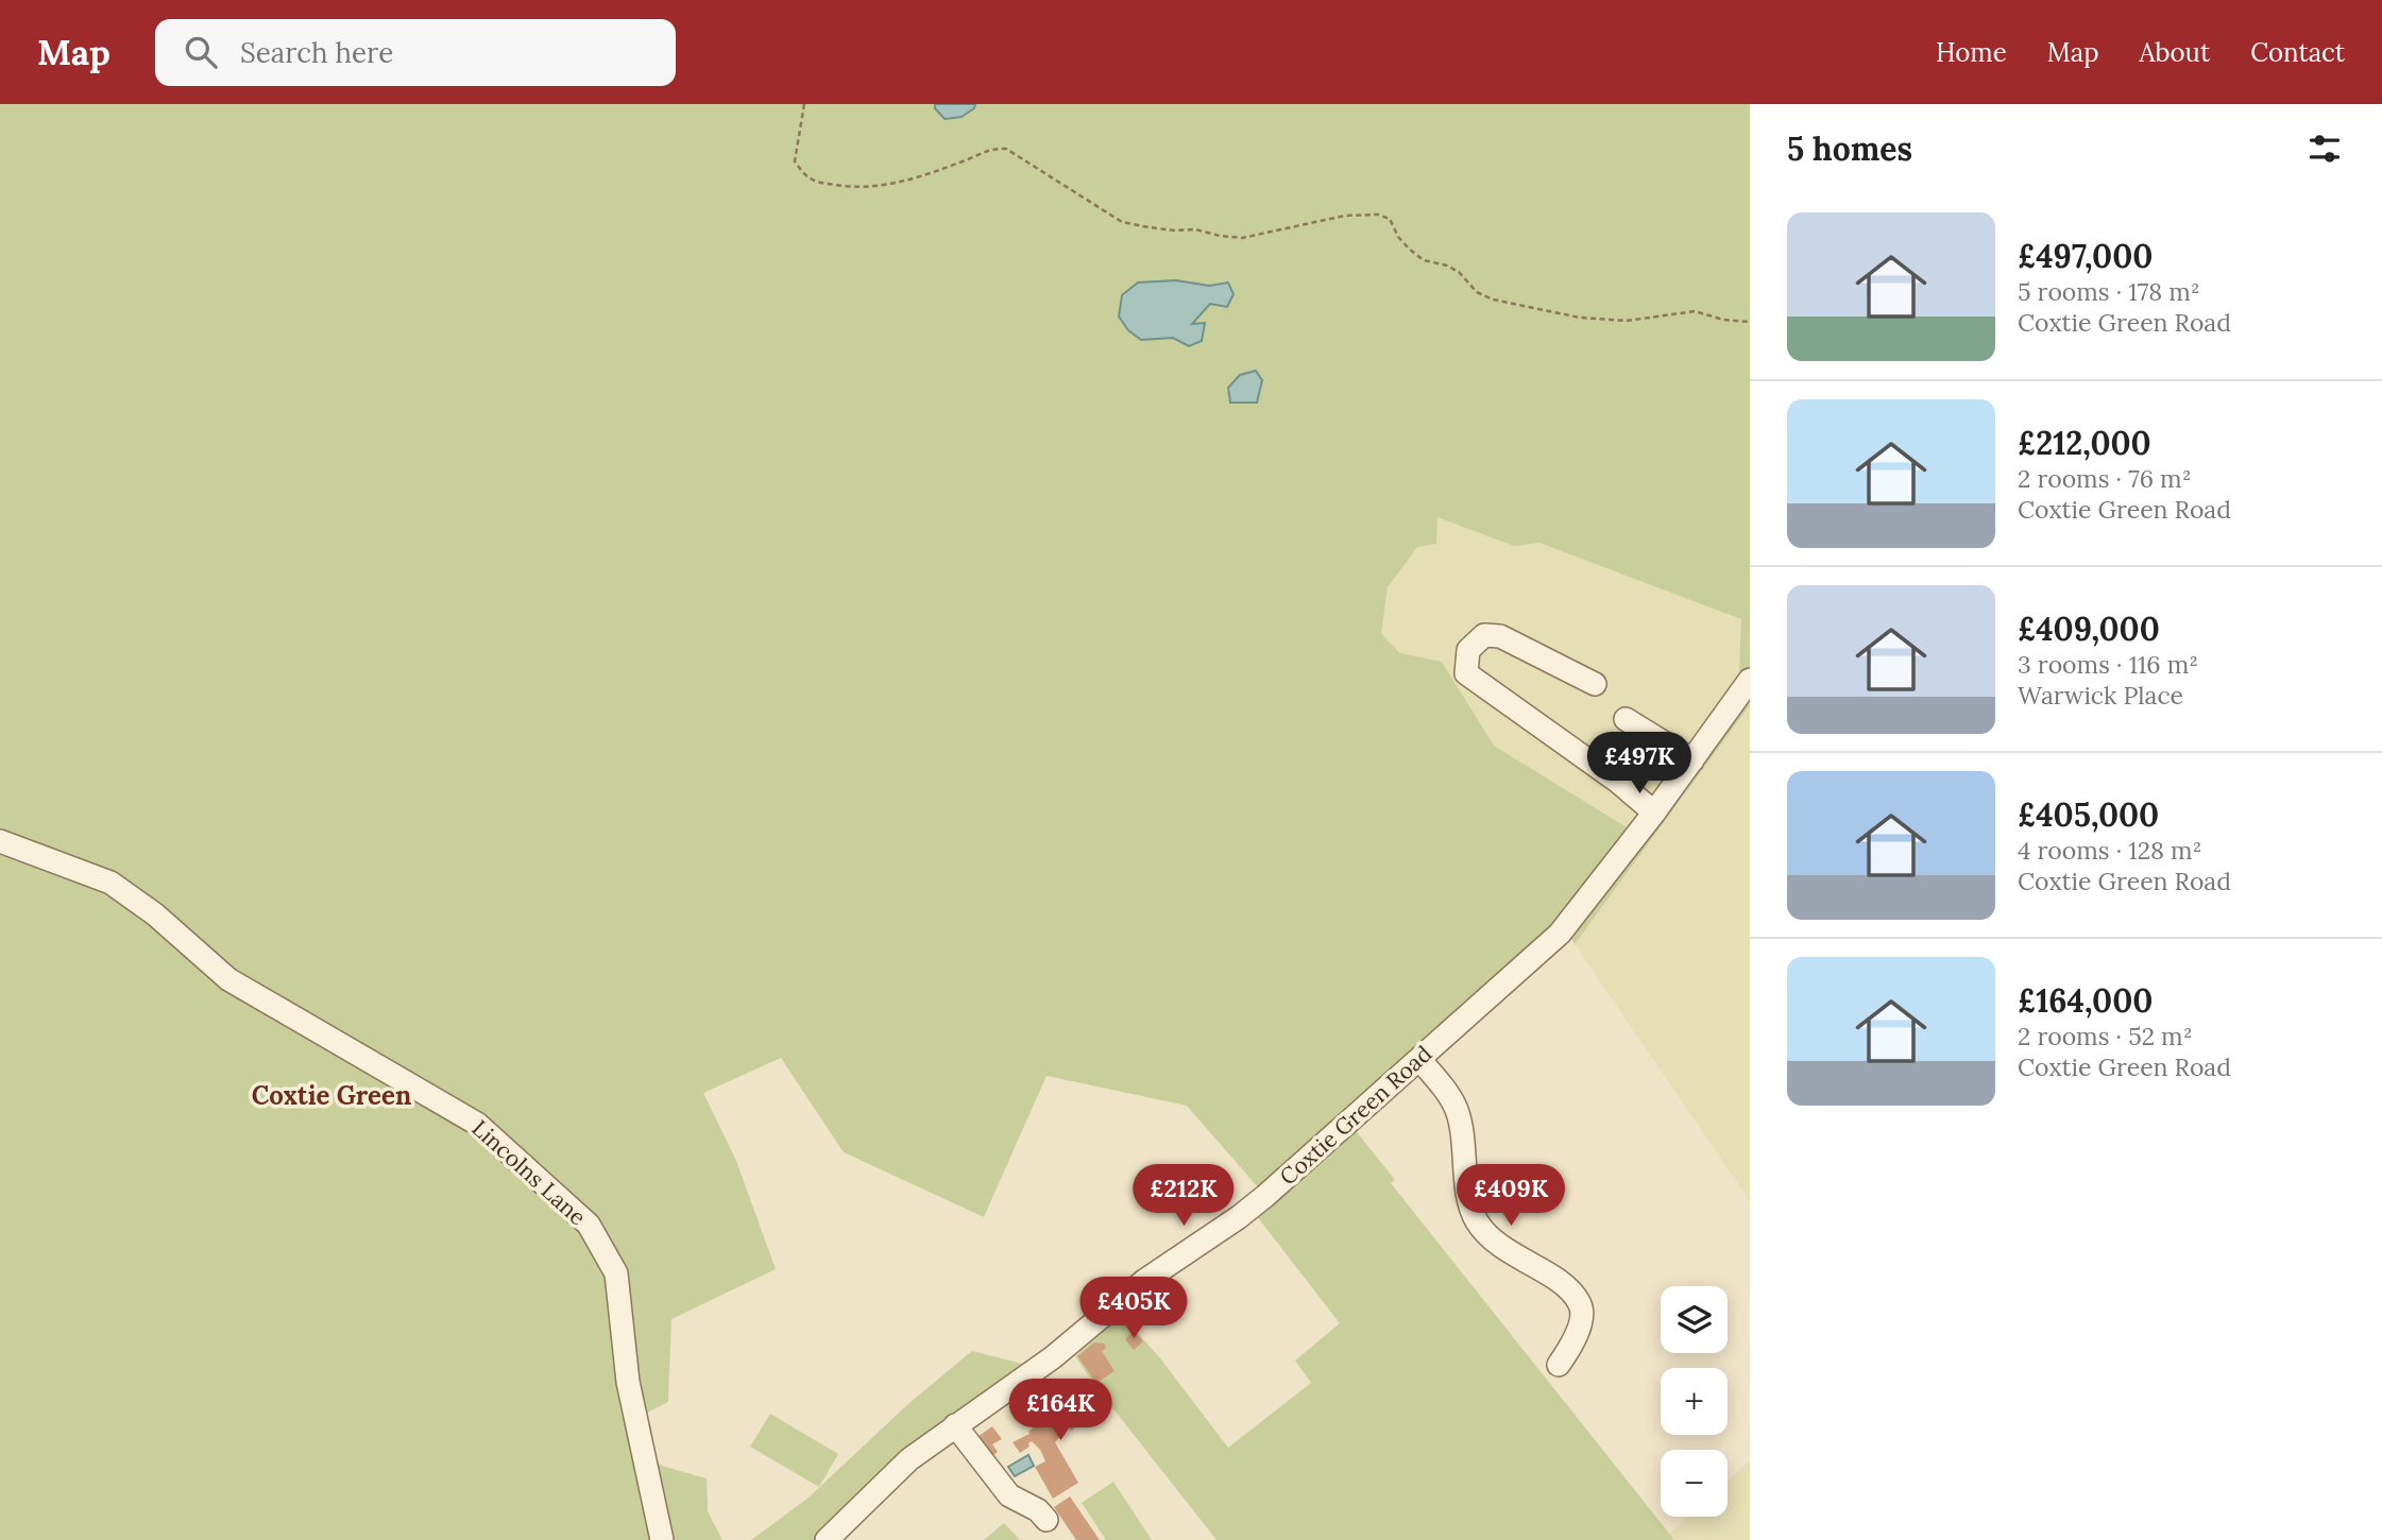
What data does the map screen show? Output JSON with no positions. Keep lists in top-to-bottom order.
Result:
{
  "streets": {
    "street": ["Coxtie Green Road", "Lincolns Lane"]
  },
  "districts": ["Coxtie Green"],
  "page": {
    "header": "Map",
    "search": "Search here",
    "nav": [
      "Home",
      "Map",
      "About",
      "Contact"
    ],
    "heading": "5 homes",
    "list": [
      {
        "name": "£497,000",
        "note": "5 rooms · 178 m² · Coxtie Green Road"
      },
      {
        "name": "£212,000",
        "note": "2 rooms · 76 m² · Coxtie Green Road"
      },
      {
        "name": "£409,000",
        "note": "3 rooms · 116 m² · Warwick Place"
      },
      {
        "name": "£405,000",
        "note": "4 rooms · 128 m² · Coxtie Green Road"
      },
      {
        "name": "£164,000",
        "note": "2 rooms · 52 m² · Coxtie Green Road"
      }
    ],
    "price": [
      "£497K",
      "£212K",
      "£409K",
      "£405K",
      "£164K"
    ],
    "map_buttons": ["+", "−"]
  }
}
